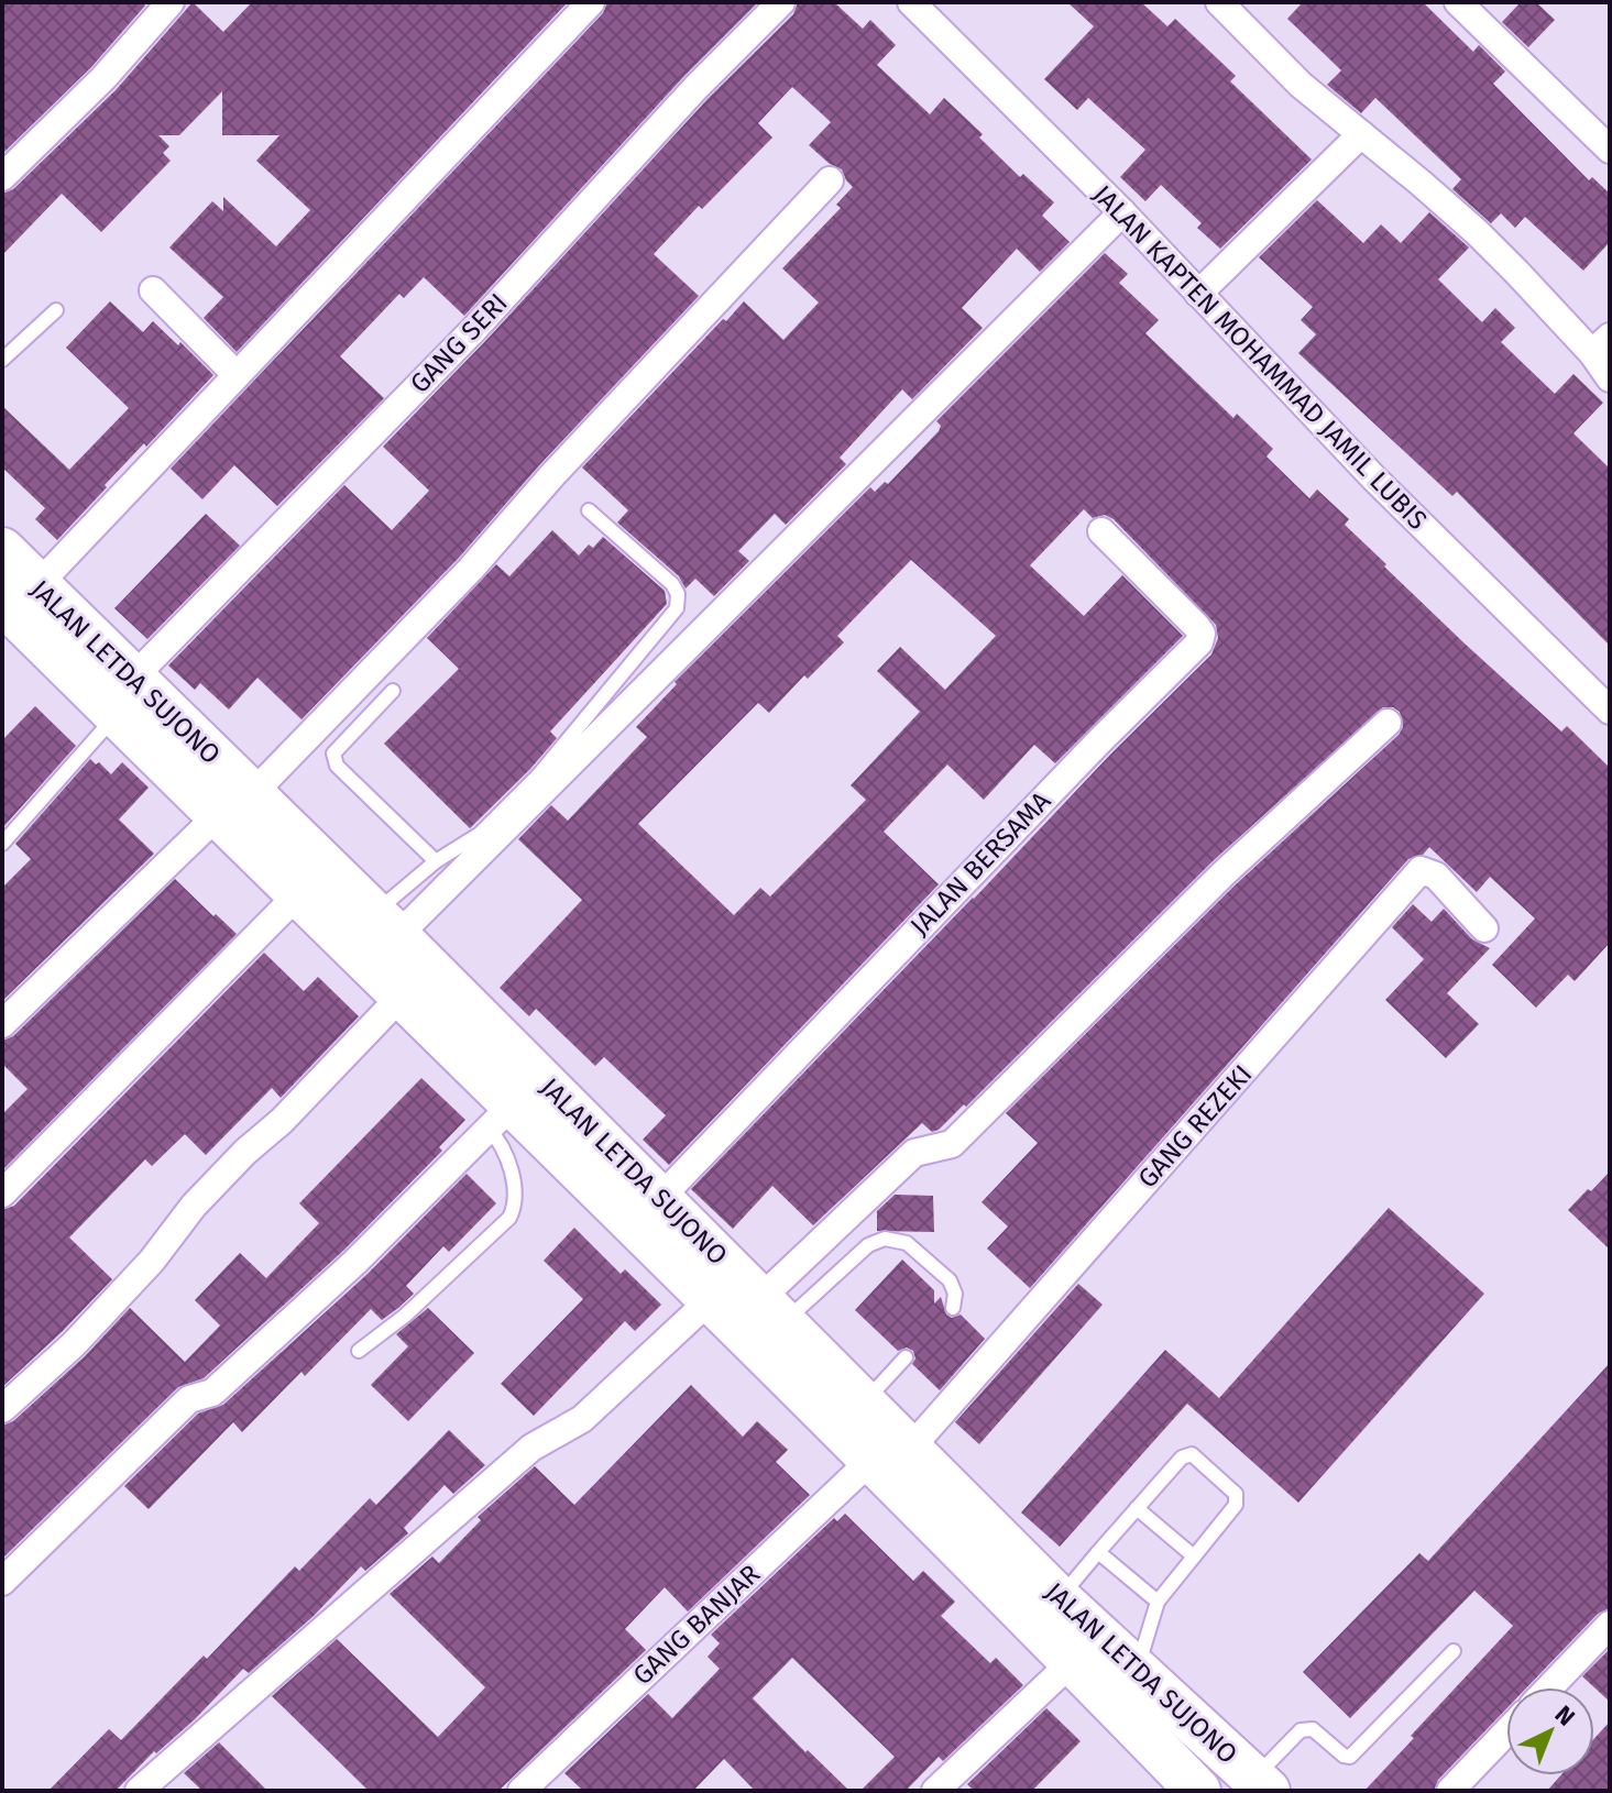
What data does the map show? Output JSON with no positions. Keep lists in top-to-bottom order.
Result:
{
  "streets": {
    "highway": ["JALAN LETDA SUJONO"],
    "street": [
      "GANG SERI",
      "JALAN KAPTEN MOHAMMAD JAMIL LUBIS",
      "JALAN BERSAMA",
      "GANG REZEKI",
      "GANG BANJAR"
    ]
  },
  "crossings": [
    ["GANG SERI", "JALAN LETDA SUJONO"],
    ["JALAN LETDA SUJONO", "JALAN BERSAMA"],
    ["JALAN LETDA SUJONO", "GANG REZEKI"],
    ["JALAN LETDA SUJONO", "GANG BANJAR"],
    ["GANG REZEKI", "GANG BANJAR"]
  ],
  "north": "top right"
}
